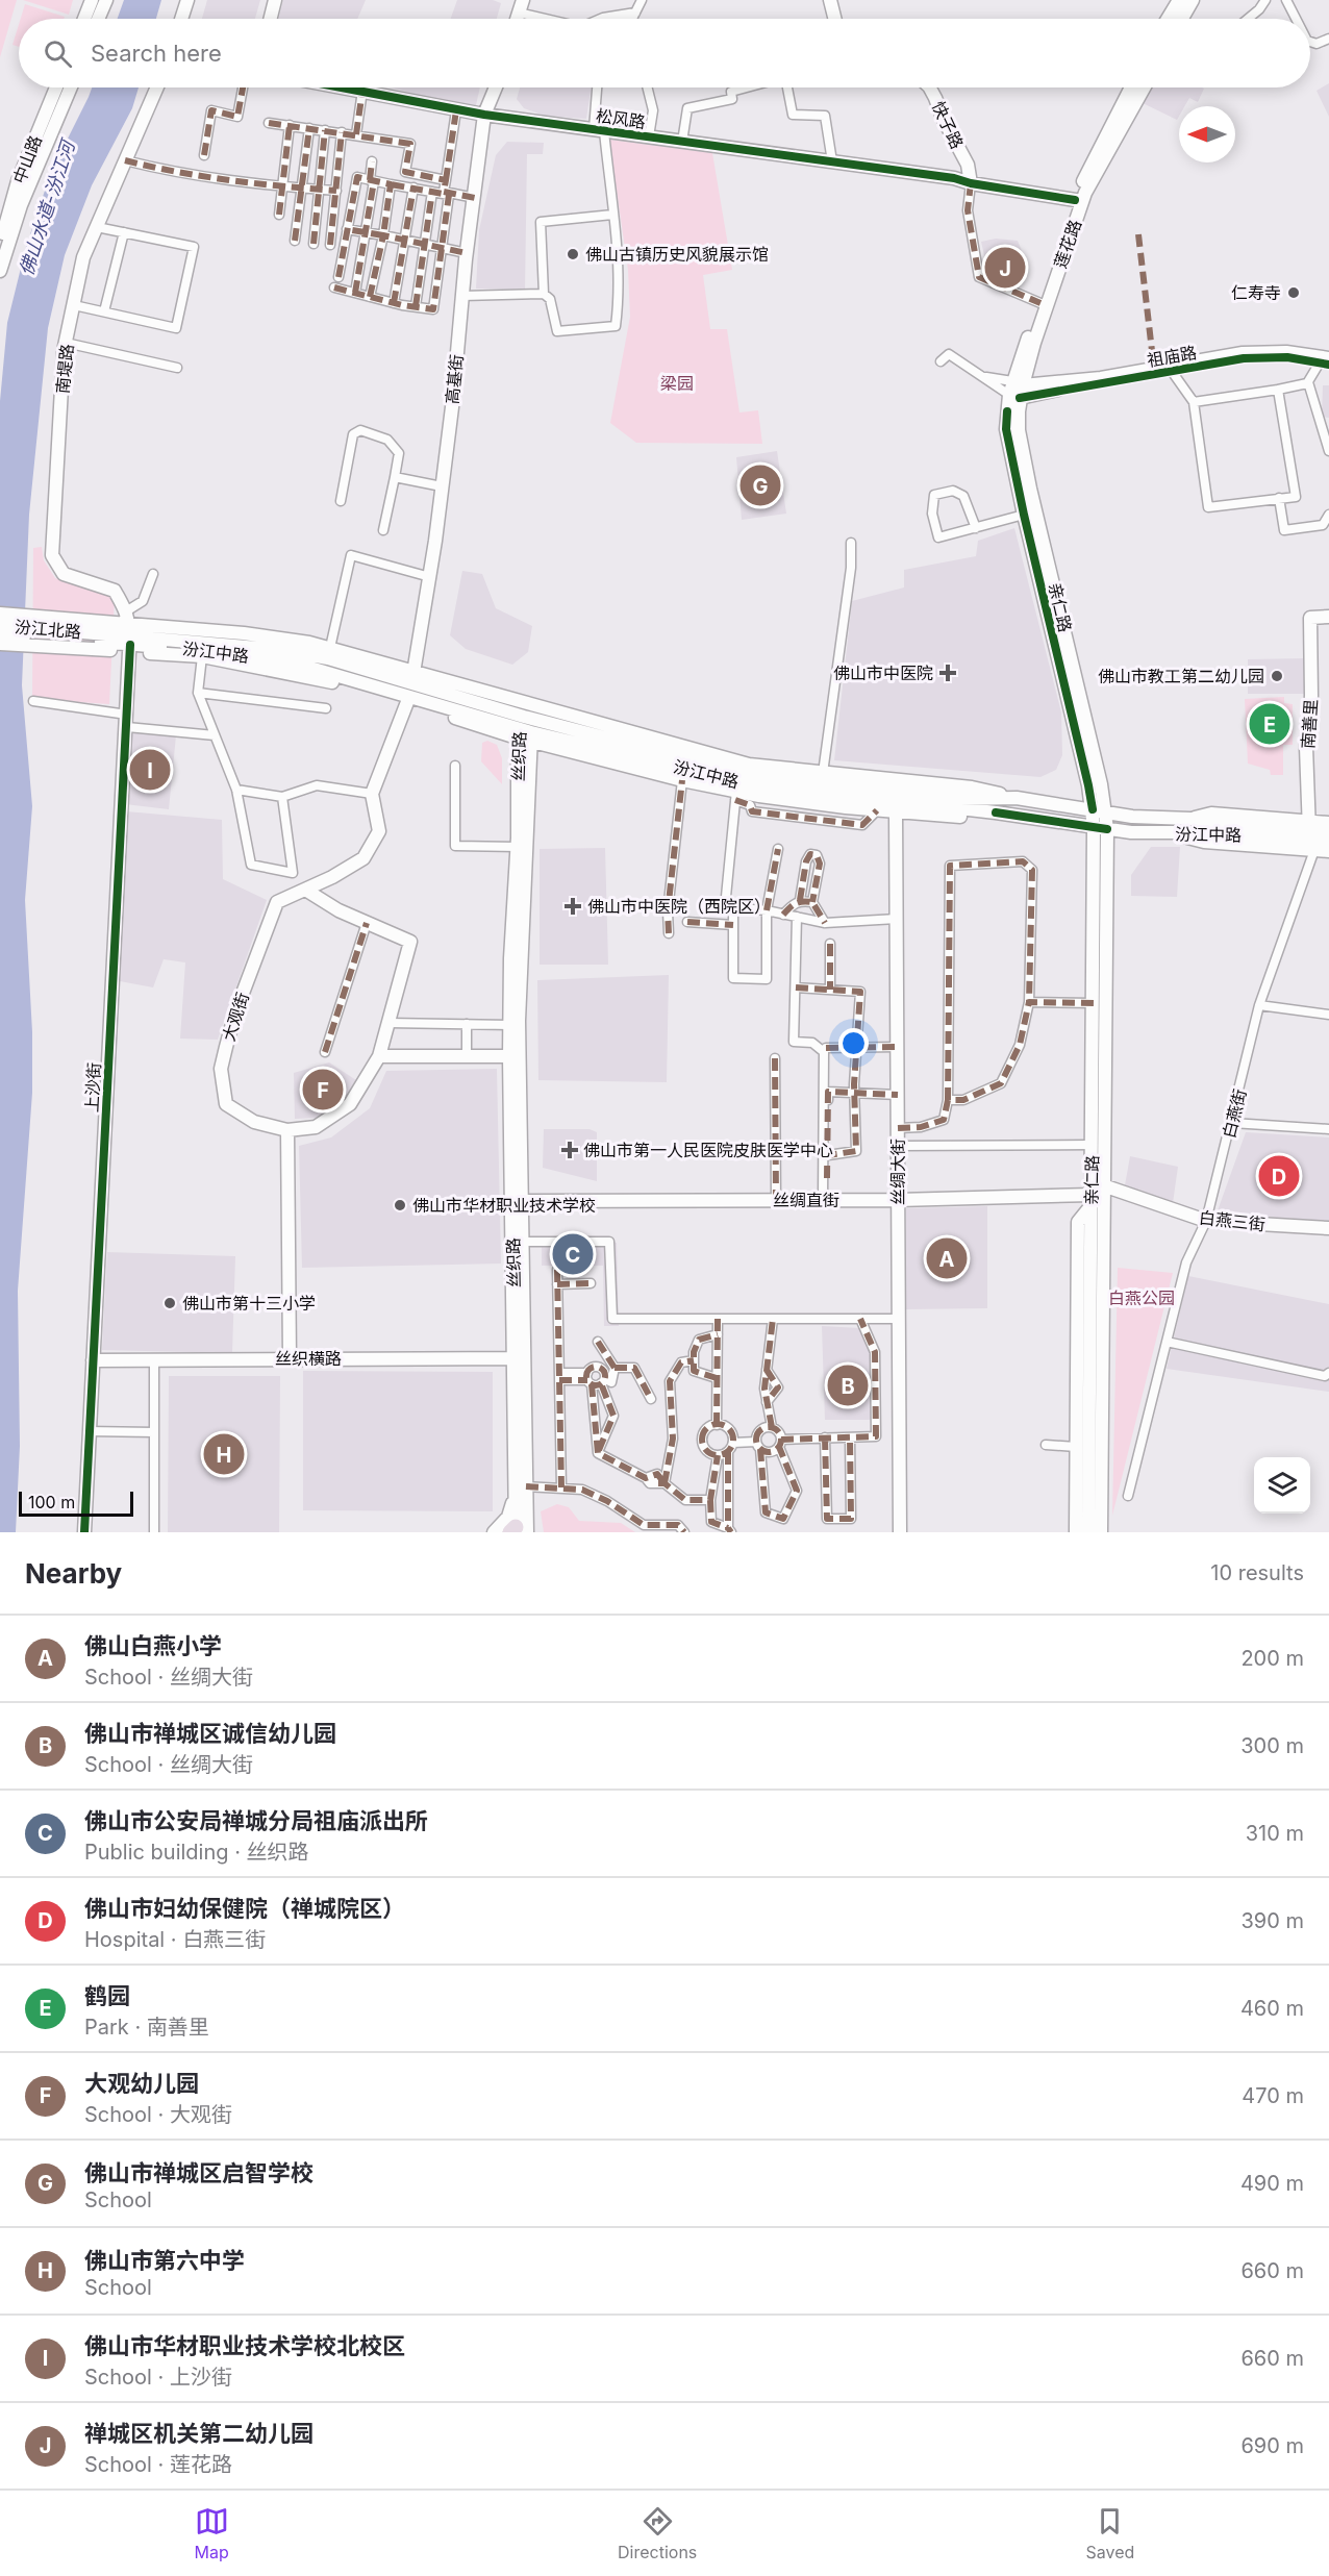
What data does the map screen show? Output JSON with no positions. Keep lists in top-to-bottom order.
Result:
{
  "streets": {
    "main road": [
      "松风路",
      "快子路",
      "中山路",
      "莲花路",
      "祖庙路",
      "南堤路",
      "高基街",
      "亲仁路",
      "汾江北路",
      "汾江中路",
      "南善里",
      "丝织路",
      "大观街",
      "上沙街",
      "丝绸大街",
      "丝绸直街",
      "白燕三街",
      "丝织横路"
    ],
    "street": ["白燕街"]
  },
  "crossings": [
    ["松风路", "快子路"],
    ["松风路", "高基街"],
    ["莲花路", "祖庙路"],
    ["莲花路", "亲仁路"],
    ["祖庙路", "亲仁路"],
    ["南堤路", "汾江中路"],
    ["南堤路", "上沙街"],
    ["高基街", "汾江中路"],
    ["亲仁路", "汾江中路"],
    ["亲仁路", "丝绸直街"],
    ["亲仁路", "白燕三街"],
    ["汾江中路", "南善里"],
    ["汾江中路", "丝织路"],
    ["汾江中路", "上沙街"],
    ["丝织路", "丝绸直街"],
    ["丝织路", "丝织横路"],
    ["上沙街", "丝织横路"],
    ["白燕街", "白燕三街"],
    ["丝绸大街", "丝绸直街"]
  ],
  "water": ["佛山水道-汾江河"],
  "parks": ["梁园", "白燕公园"],
  "places": {
    "other": [
      "佛山古镇历史风貌展示馆",
      "仁寿寺",
      "佛山市教工第二幼儿园",
      "佛山市华材职业技术学校",
      "佛山市第十三小学"
    ],
    "health": ["佛山市中医院", "佛山市中医院（西院区）", "佛山市第一人民医院皮肤医学中心"]
  },
  "scale_bar": "100 m",
  "north": "left",
  "page": {
    "search": "Search here",
    "pins": [
      "J",
      "G",
      "E",
      "I",
      "F",
      "D",
      "C",
      "A",
      "B",
      "H"
    ],
    "scale": "100 m",
    "heading": ["Nearby", "10 results"],
    "list": [
      {
        "mark": "A",
        "name": "佛山白燕小学",
        "note": "School · 丝绸大街",
        "value": "200 m"
      },
      {
        "mark": "B",
        "name": "佛山市禅城区诚信幼儿园",
        "note": "School · 丝绸大街",
        "value": "300 m"
      },
      {
        "mark": "C",
        "name": "佛山市公安局禅城分局祖庙派出所",
        "note": "Public building · 丝织路",
        "value": "310 m"
      },
      {
        "mark": "D",
        "name": "佛山市妇幼保健院（禅城院区）",
        "note": "Hospital · 白燕三街",
        "value": "390 m"
      },
      {
        "mark": "E",
        "name": "鹤园",
        "note": "Park · 南善里",
        "value": "460 m"
      },
      {
        "mark": "F",
        "name": "大观幼儿园",
        "note": "School · 大观街",
        "value": "470 m"
      },
      {
        "mark": "G",
        "name": "佛山市禅城区启智学校",
        "note": "School",
        "value": "490 m"
      },
      {
        "mark": "H",
        "name": "佛山市第六中学",
        "note": "School",
        "value": "660 m"
      },
      {
        "mark": "I",
        "name": "佛山市华材职业技术学校北校区",
        "note": "School · 上沙街",
        "value": "660 m"
      },
      {
        "mark": "J",
        "name": "禅城区机关第二幼儿园",
        "note": "School · 莲花路",
        "value": "690 m"
      }
    ],
    "nav": ["Map", "Directions", "Saved"]
  }
}
